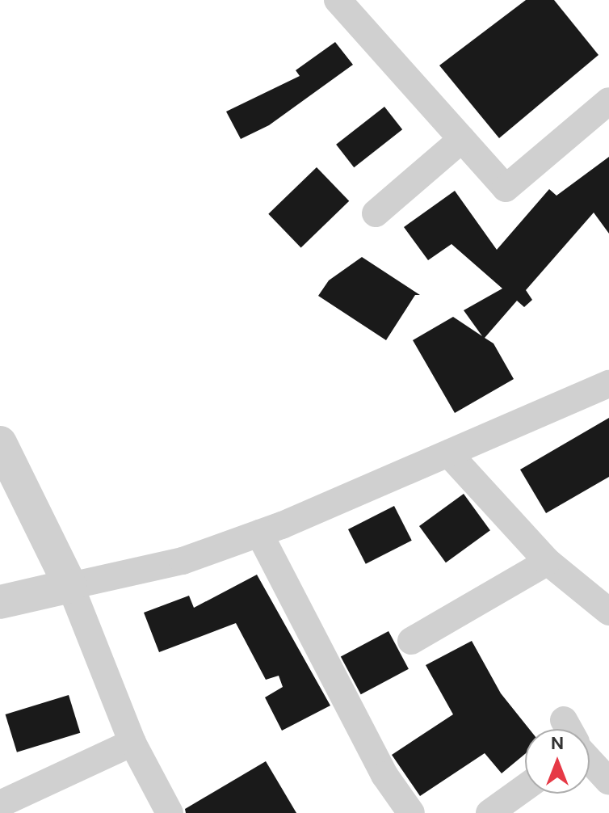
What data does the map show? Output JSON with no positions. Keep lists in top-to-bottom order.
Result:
{
  "north": "top"
}
